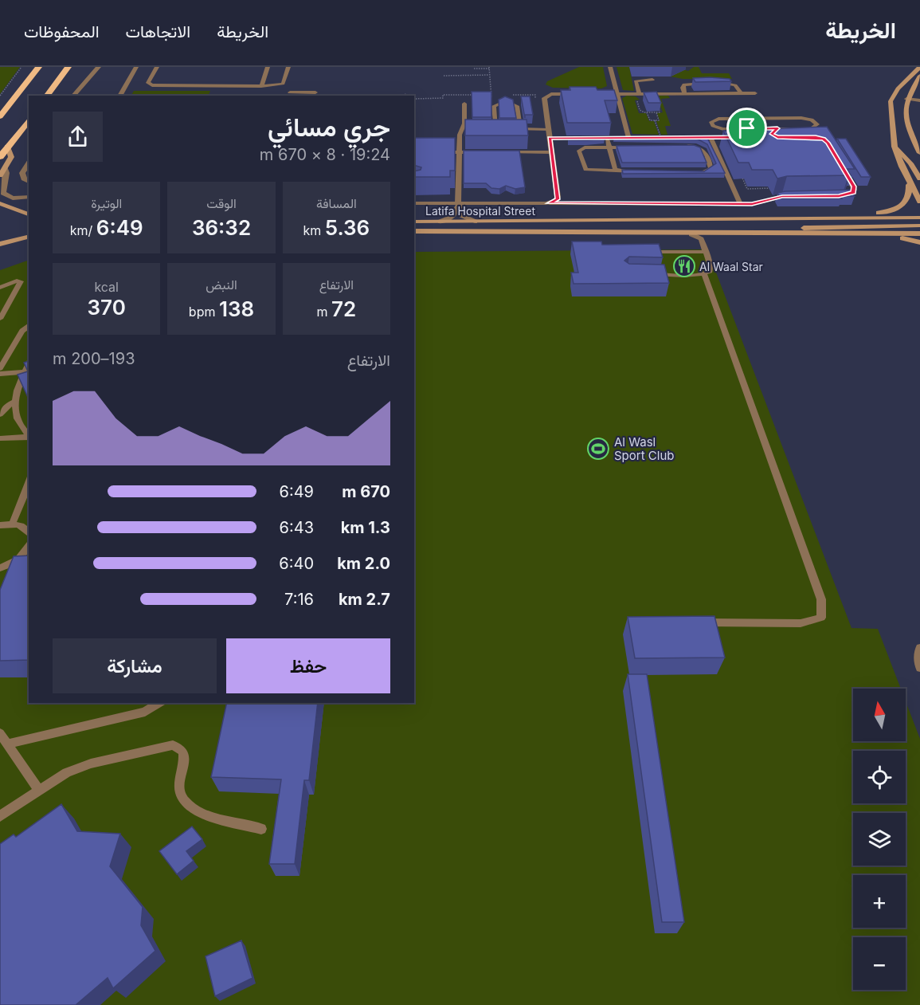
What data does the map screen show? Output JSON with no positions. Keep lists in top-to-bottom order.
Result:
{
  "streets": {
    "main road": ["Latifa Hospital Street"]
  },
  "places": {
    "restaurant": ["Al Waal Star"],
    "sports": ["Al Wasl Sport Club"]
  },
  "north": "top",
  "page": {
    "header": "الخريطة",
    "nav": ["الخريطة", "الاتجاهات", "المحفوظات"],
    "heading": ["جري مسائي", "19:24 · 8 × 670 m"],
    "stats": [
      ["المسافة", "5.36 km"],
      ["الوقت", "36:32"],
      ["الوتيرة", "6:49 /km"],
      ["الارتفاع", "72 m"],
      ["النبض", "138 bpm"],
      ["kcal", "370"]
    ],
    "chart": ["الارتفاع", "193–200 m"],
    "list": [
      {
        "name": "670 m",
        "note": "6:49"
      },
      {
        "name": "1.3 km",
        "note": "6:43"
      },
      {
        "name": "2.0 km",
        "note": "6:40"
      },
      {
        "name": "2.7 km",
        "note": "7:16"
      }
    ],
    "buttons": ["حفظ", "مشاركة"],
    "map_buttons": ["+", "−"]
  }
}
